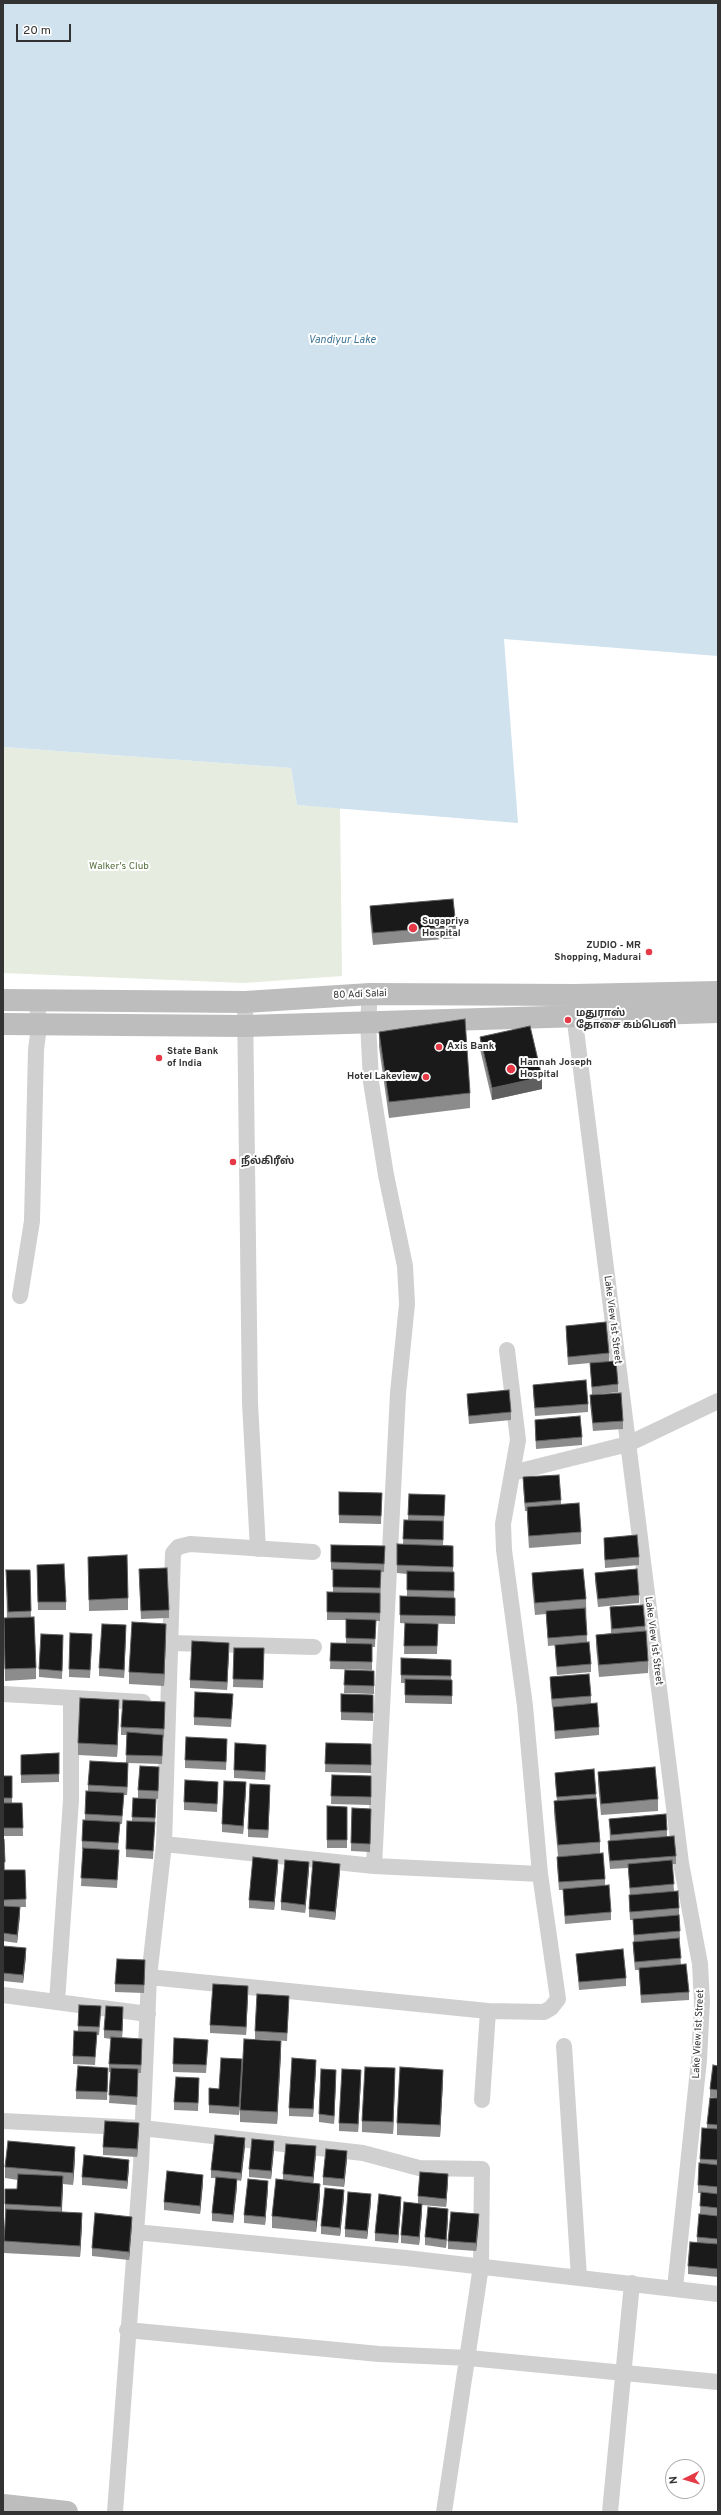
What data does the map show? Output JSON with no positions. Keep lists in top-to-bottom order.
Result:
{
  "streets": {
    "main road": ["80 Adi Salai"],
    "street": ["Lake View 1st Street"]
  },
  "crossings": [
    ["80 Adi Salai", "Lake View 1st Street"]
  ],
  "water": ["Vandiyur Lake"],
  "parks": ["Walker's Club"],
  "places": [
    "Sugapriya Hospital",
    "ZUDIO - MR Shopping, Madurai",
    "மதுராஸ் தோசை கம்பெனி",
    "Axis Bank",
    "State Bank of India",
    "Hannah Joseph Hospital",
    "Hotel Lakeview",
    "நீல்கிரீஸ்"
  ],
  "scale_bar": "20 m",
  "north": "left"
}
